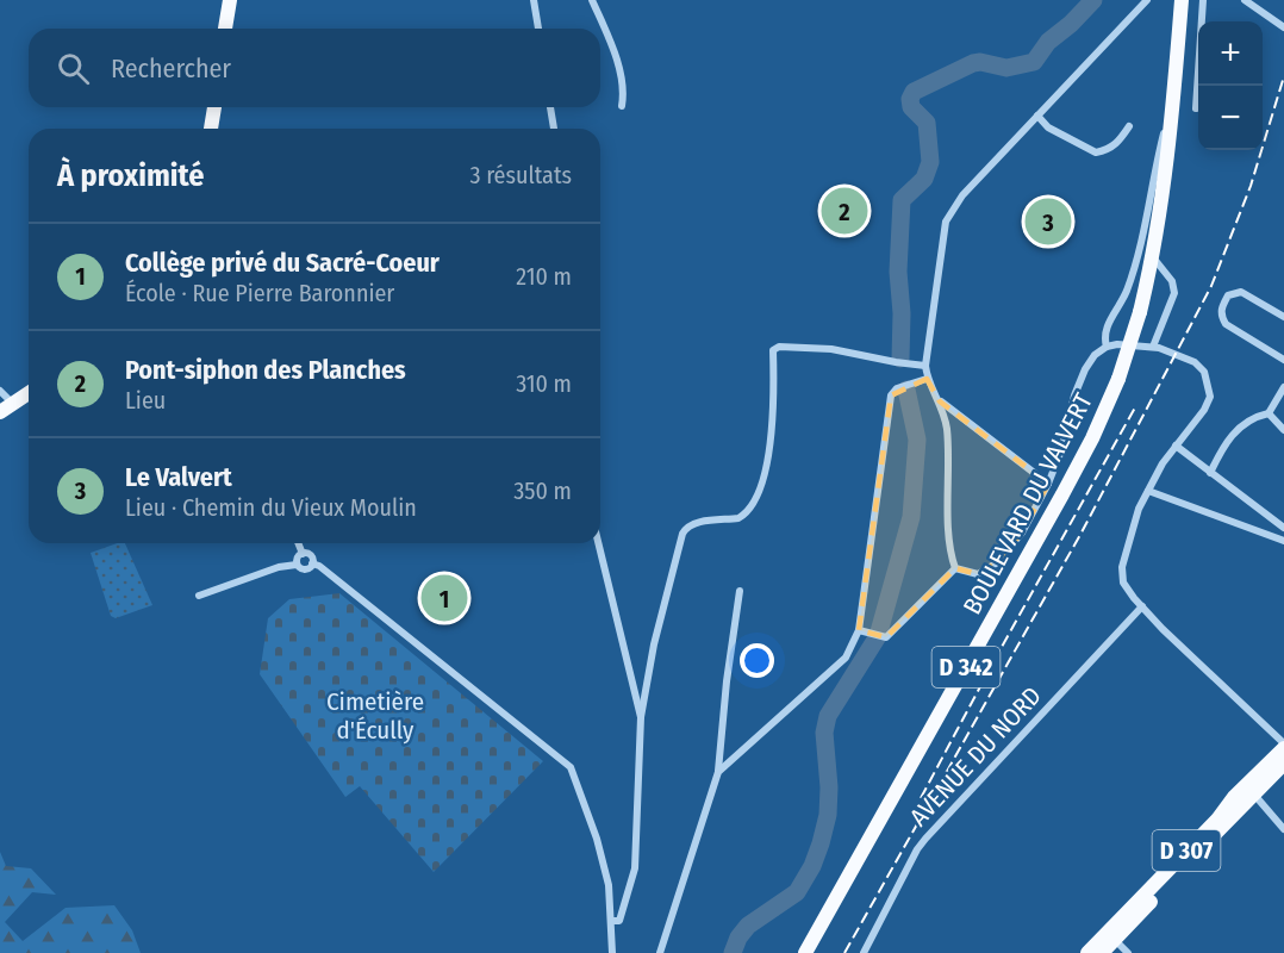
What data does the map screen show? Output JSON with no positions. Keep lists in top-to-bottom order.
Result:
{
  "streets": {
    "main road": ["BOULEVARD DU VALVERT", "D 342", "D 307"],
    "street": ["AVENUE DU NORD"]
  },
  "parks": ["Cimetière d'Écully"],
  "page": {
    "map_buttons": ["+", "−"],
    "search": "Rechercher",
    "heading": ["À proximité", "3 résultats"],
    "pins": ["2", "3", "1"],
    "list": [
      {
        "mark": "1",
        "name": "Collège privé du Sacré-Coeur",
        "note": "École · Rue Pierre Baronnier",
        "value": "210 m"
      },
      {
        "mark": "2",
        "name": "Pont-siphon des Planches",
        "note": "Lieu",
        "value": "310 m"
      },
      {
        "mark": "3",
        "name": "Le Valvert",
        "note": "Lieu · Chemin du Vieux Moulin",
        "value": "350 m"
      }
    ]
  }
}
